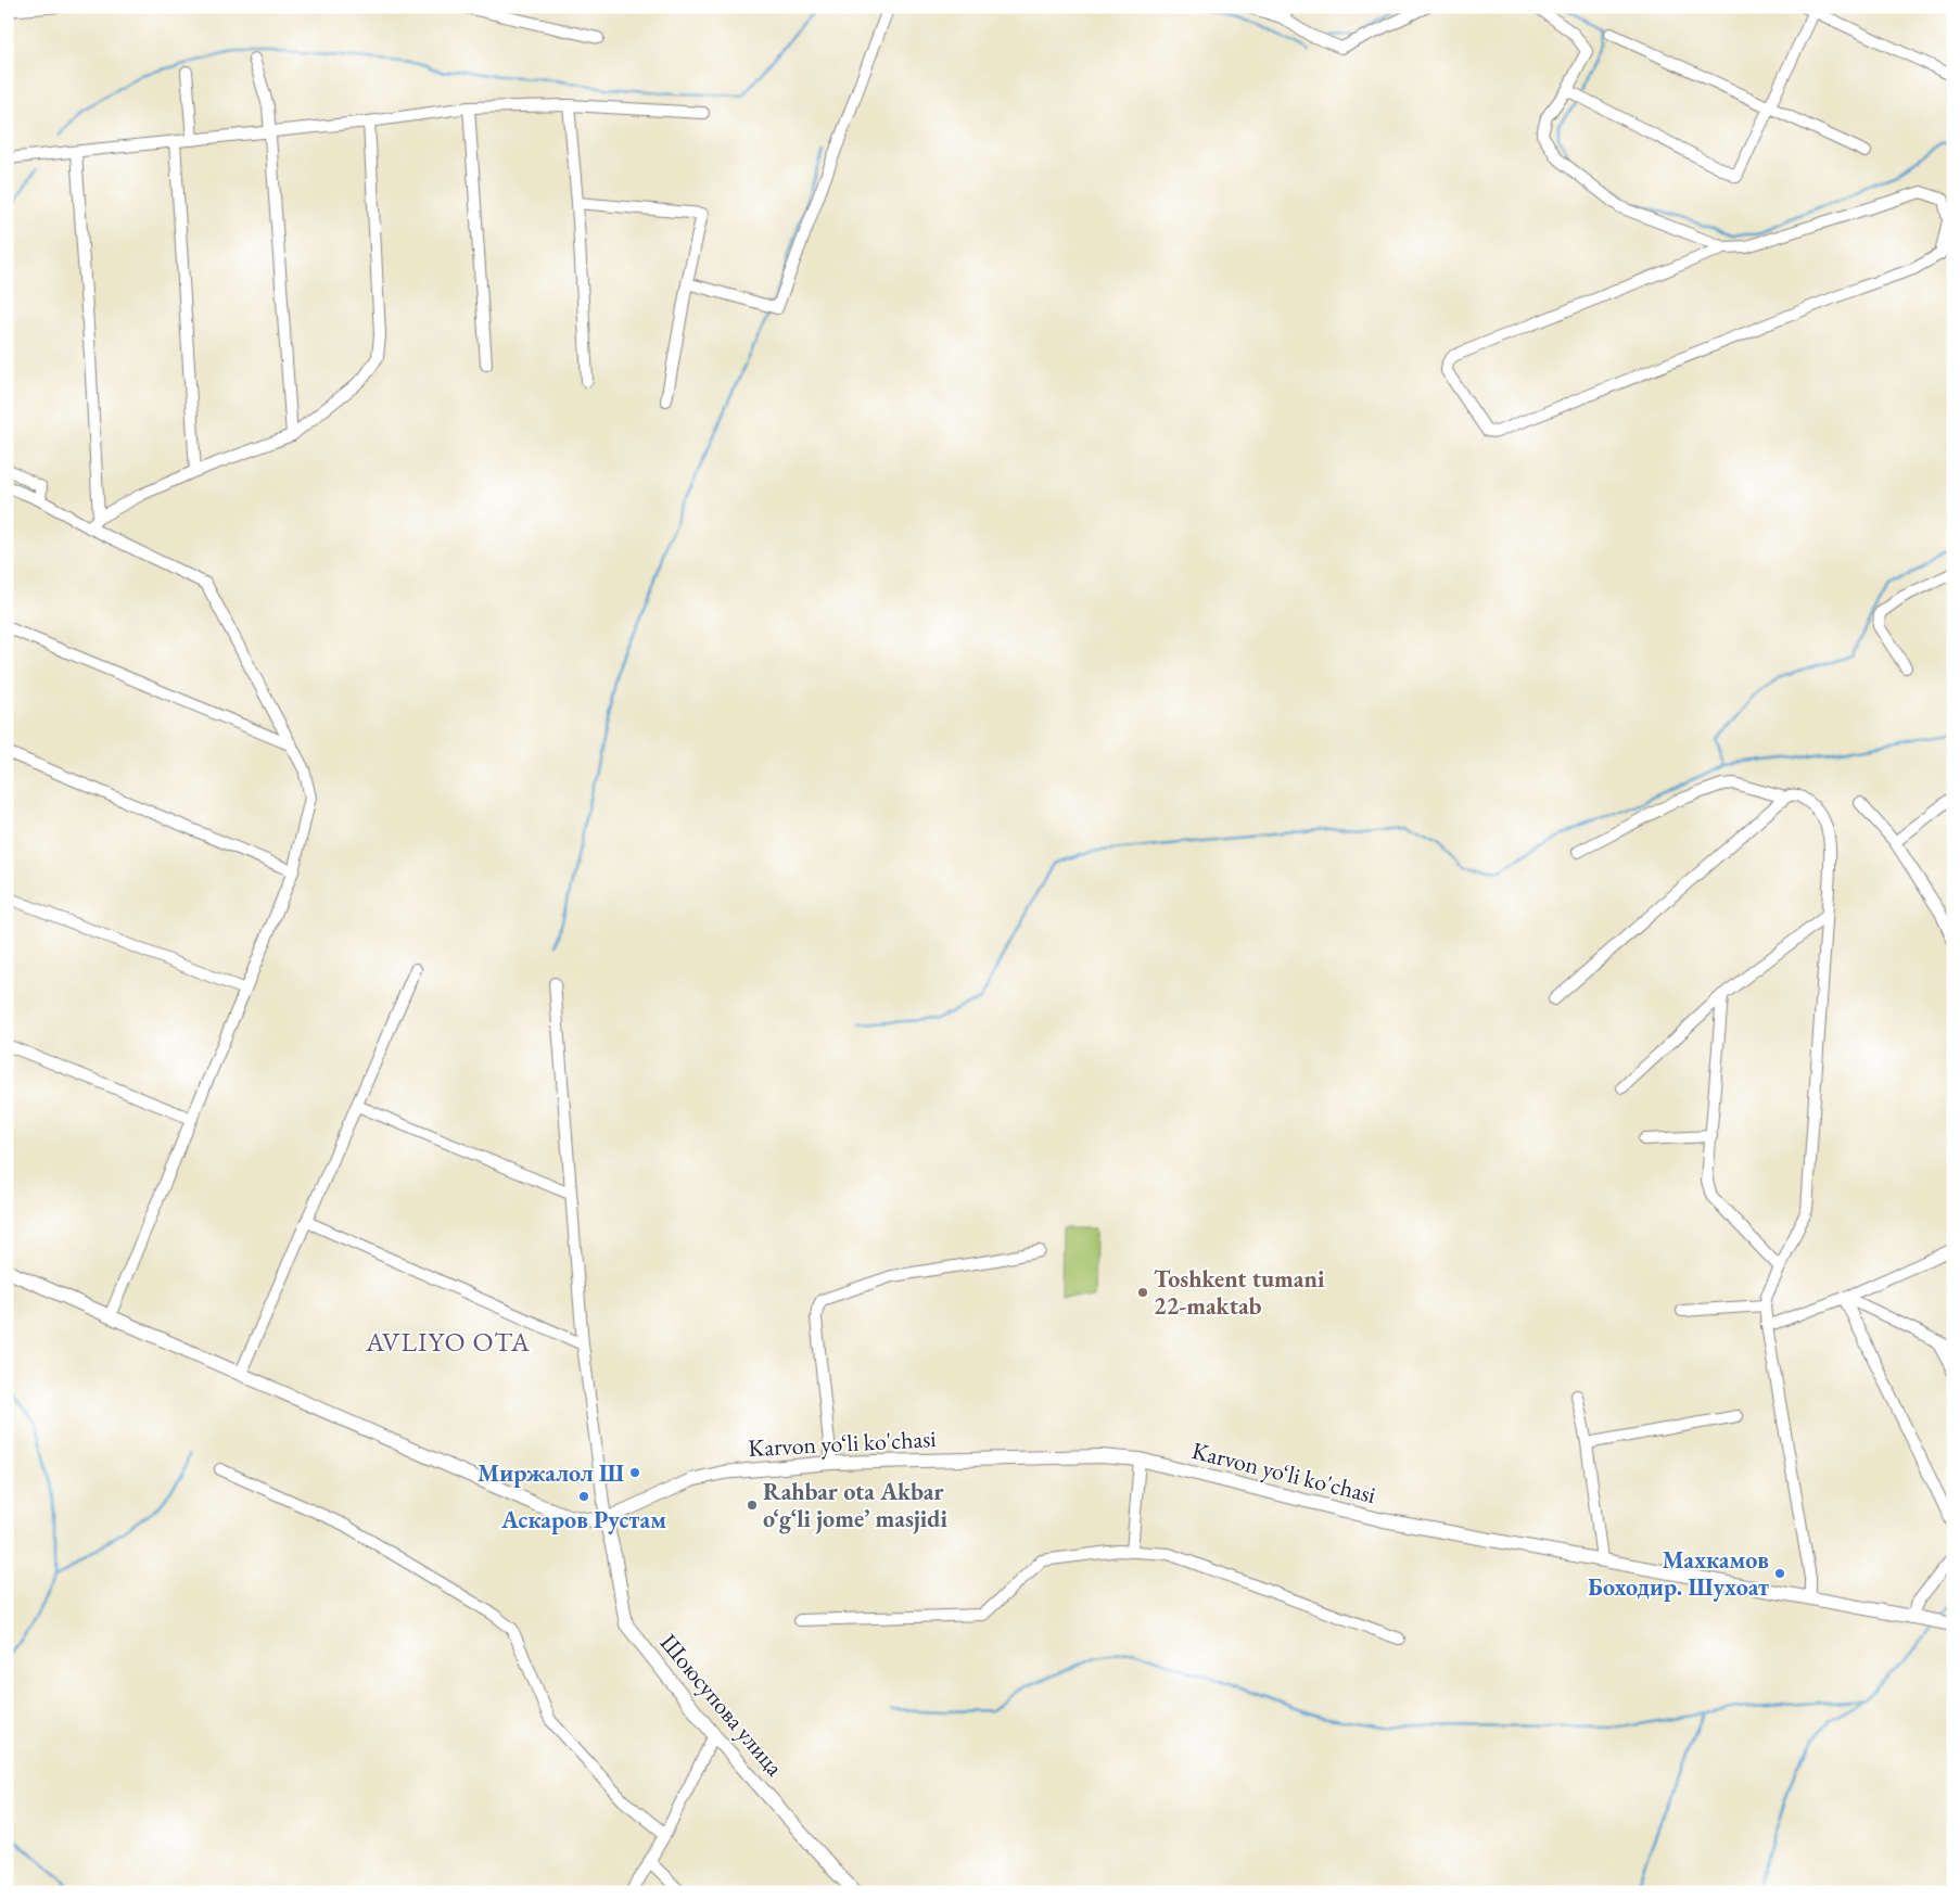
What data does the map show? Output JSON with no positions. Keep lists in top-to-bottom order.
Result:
{
  "streets": {
    "street": ["Karvon yo‘li ko'chasi", "Шоюсупова улица"]
  },
  "crossings": [
    ["Karvon yo‘li ko'chasi", "Шоюсупова улица"]
  ],
  "districts": ["AVLIYO OTA"],
  "places": [
    "Toshkent tumani 22-maktab",
    "Миржалол Ш",
    "Аскаров Рустам",
    "Rahbar ota Akbar o‘g‘li jome’ masjidi",
    "Махкамов Боходир. Шухоат"
  ]
}
